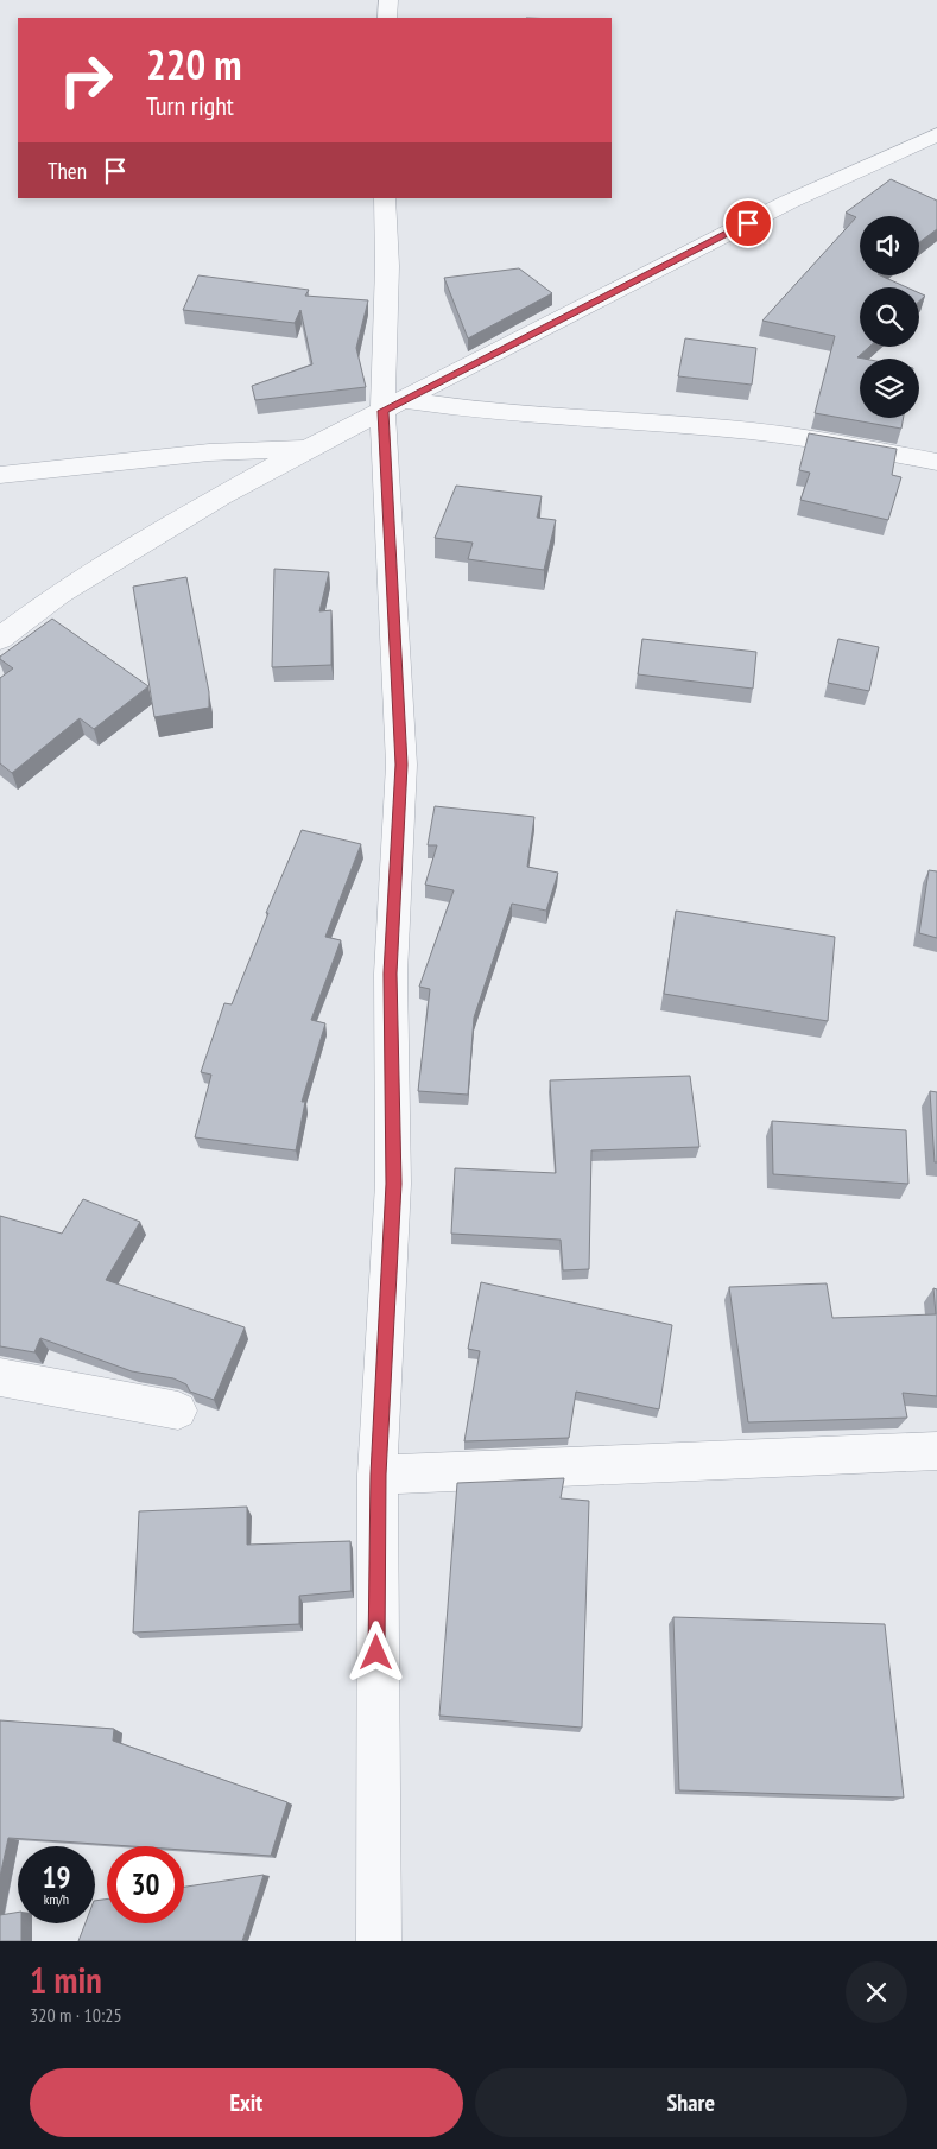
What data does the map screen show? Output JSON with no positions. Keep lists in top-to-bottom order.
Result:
{
  "page": {
    "turn": ["220 m", "Turn right"],
    "then": "Then",
    "speed": "19 km/h",
    "limit": "30",
    "heading": ["1 min", "320 m · 10:25"],
    "buttons": ["Exit", "Share"]
  }
}
